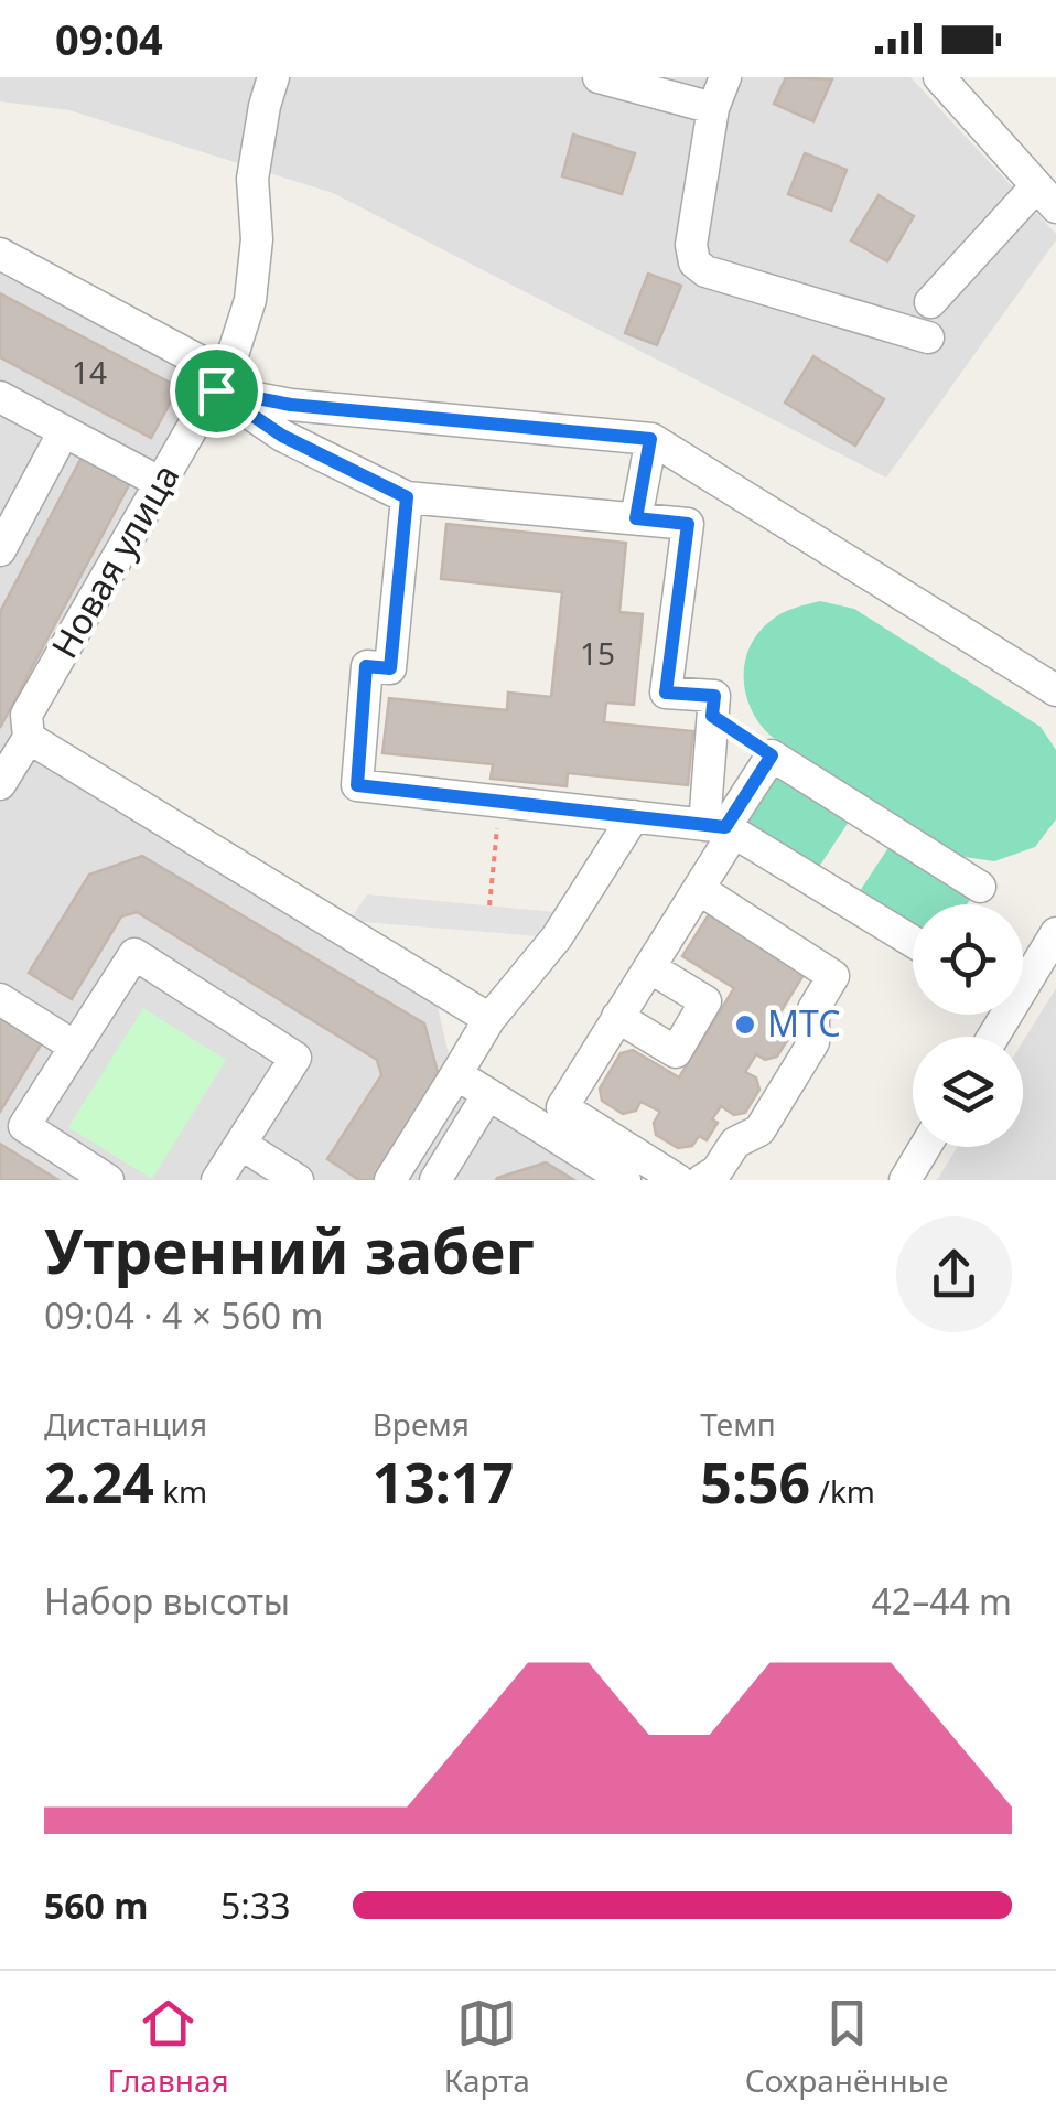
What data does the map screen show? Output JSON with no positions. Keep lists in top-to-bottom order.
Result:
{
  "streets": {
    "street": ["Новая улица"]
  },
  "places": ["МТС"],
  "house_numbers": ["14", "15"],
  "page": {
    "status": "09:04",
    "heading": ["Утренний забег", "09:04 · 4 × 560 m"],
    "stats": [
      ["Дистанция", "2.24 km"],
      ["Время", "13:17"],
      ["Темп", "5:56 /km"]
    ],
    "chart": ["Набор высоты", "42–44 m"],
    "list": [
      {
        "name": "560 m",
        "note": "5:33"
      }
    ],
    "tabs": ["Главная", "Карта", "Сохранённые"]
  }
}
